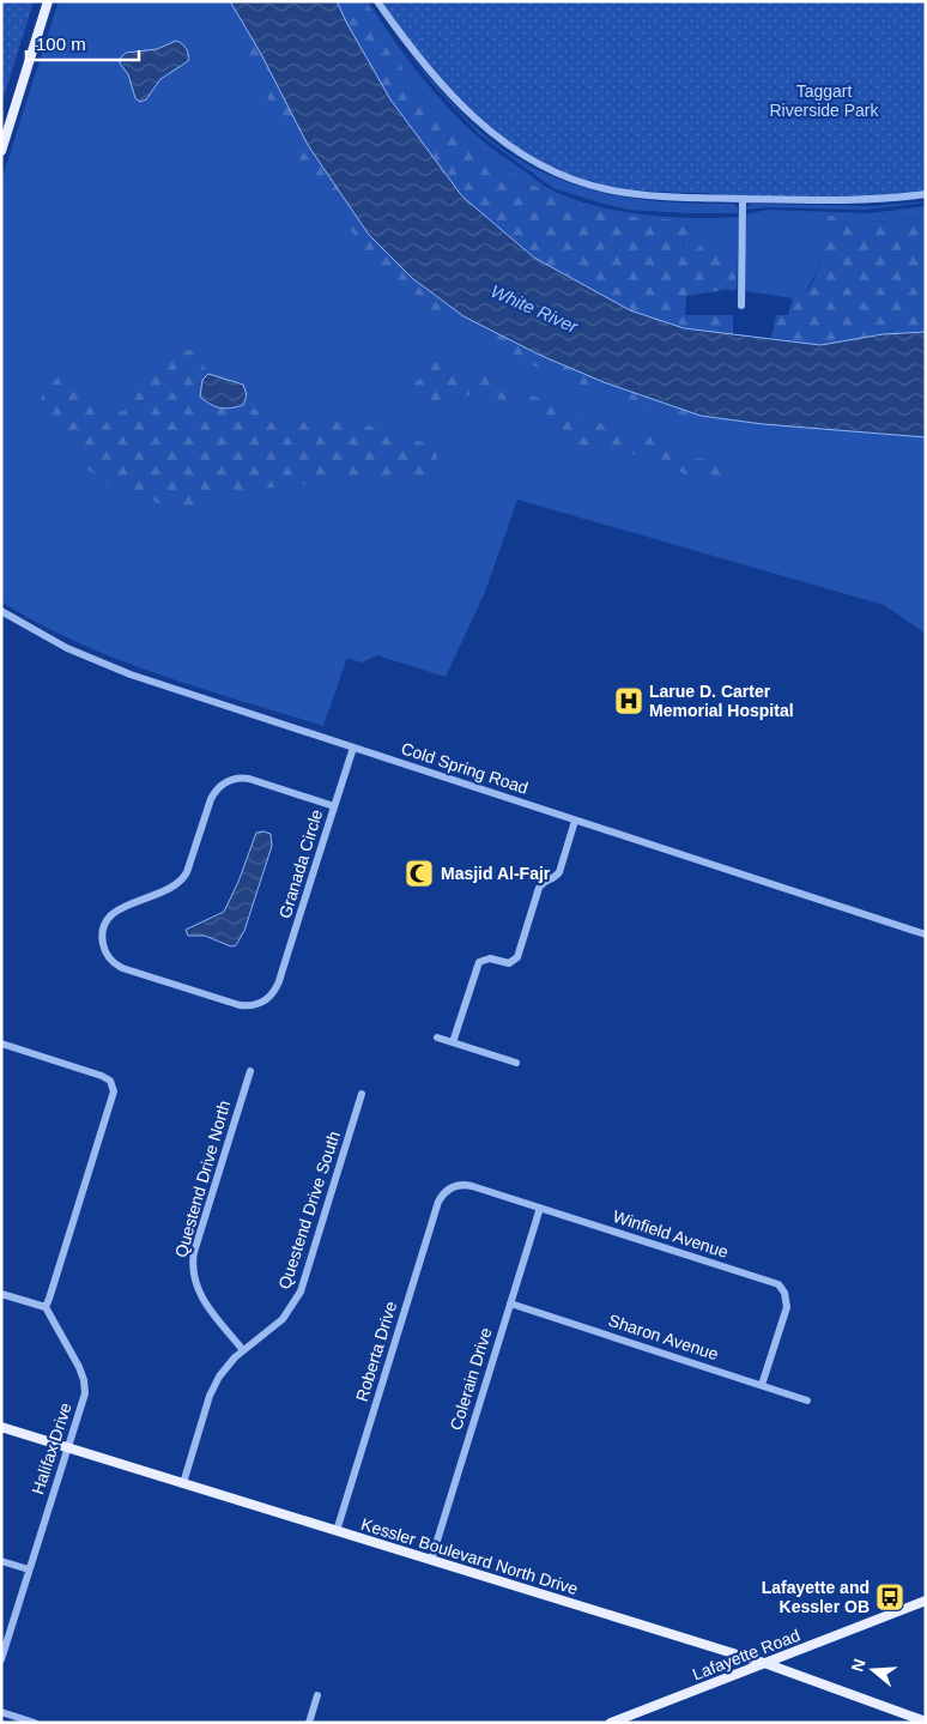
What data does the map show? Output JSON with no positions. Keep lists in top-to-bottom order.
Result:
{
  "streets": {
    "main road": ["Kessler Boulevard North Drive", "Lafayette Road"],
    "street": [
      "Cold Spring Road",
      "Granada Circle",
      "Questend Drive North",
      "Questend Drive South",
      "Winfield Avenue",
      "Sharon Avenue",
      "Roberta Drive",
      "Colerain Drive",
      "Halifax Drive"
    ]
  },
  "crossings": [
    ["Cold Spring Road", "Granada Circle"],
    ["Questend Drive North", "Questend Drive South"],
    ["Questend Drive South", "Kessler Boulevard North Drive"],
    ["Winfield Avenue", "Sharon Avenue"],
    ["Winfield Avenue", "Roberta Drive"],
    ["Winfield Avenue", "Colerain Drive"],
    ["Sharon Avenue", "Colerain Drive"],
    ["Roberta Drive", "Kessler Boulevard North Drive"],
    ["Colerain Drive", "Kessler Boulevard North Drive"],
    ["Halifax Drive", "Kessler Boulevard North Drive"],
    ["Kessler Boulevard North Drive", "Lafayette Road"]
  ],
  "water": ["White River"],
  "parks": ["Taggart Riverside Park"],
  "places": {
    "hospital": ["Larue D. Carter Memorial Hospital"],
    "mosque": ["Masjid Al-Fajr"],
    "bus stop": ["Lafayette and Kessler OB"]
  },
  "scale_bar": "100 m",
  "north": "left"
}
